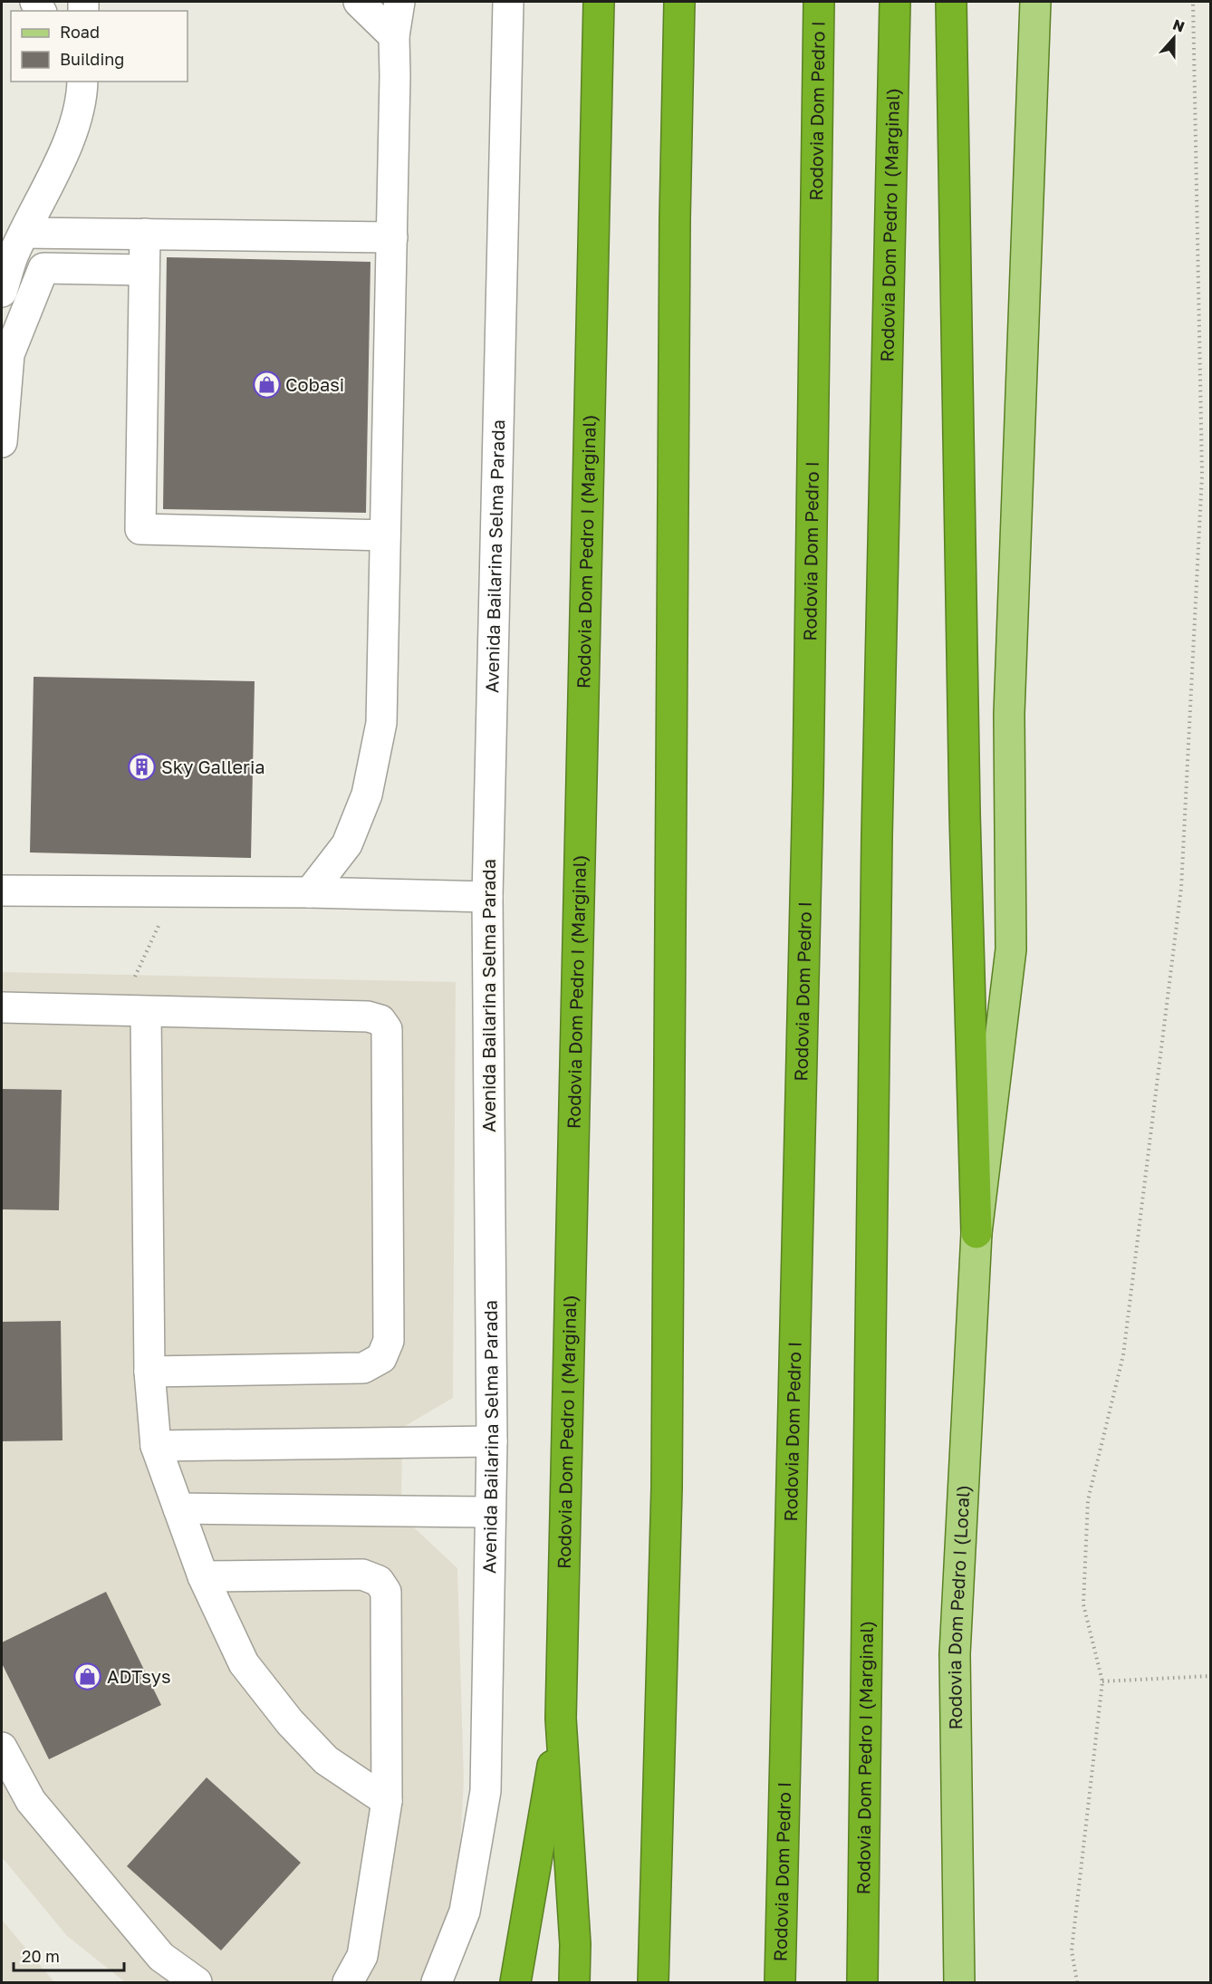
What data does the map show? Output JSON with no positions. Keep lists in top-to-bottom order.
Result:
{
  "streets": {
    "highway": ["Rodovia Dom Pedro I", "Rodovia Dom Pedro I (Marginal)"],
    "main road": ["Rodovia Dom Pedro I (Local)"],
    "street": ["Avenida Bailarina Selma Parada"]
  },
  "places": {
    "shop": ["Cobasi", "ADTsys"],
    "building": ["Sky Galleria"]
  },
  "legend": ["Road", "Building"],
  "scale_bar": "20 m",
  "north": "top"
}
